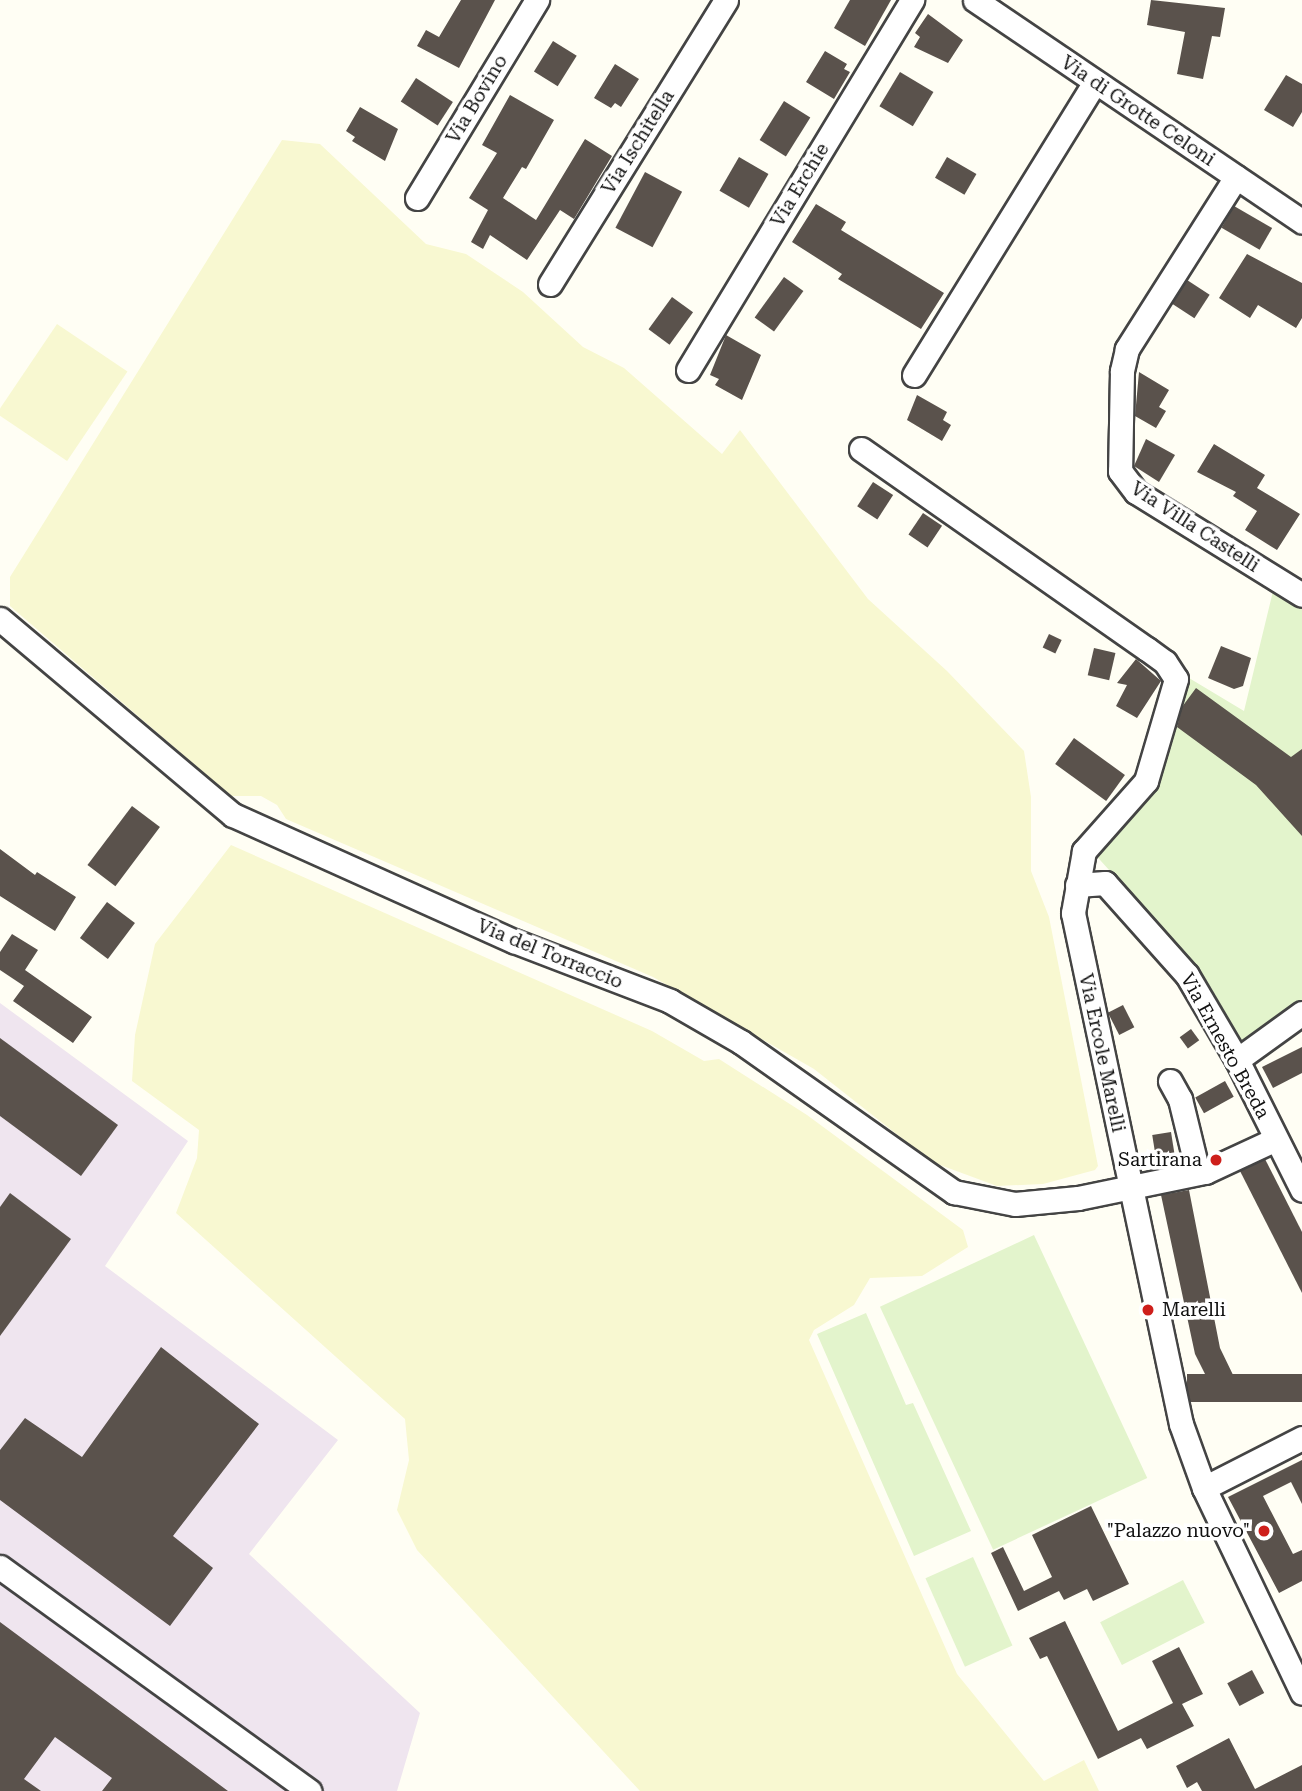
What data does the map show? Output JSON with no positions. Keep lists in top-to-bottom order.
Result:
{
  "streets": {
    "street": [
      "Via Bovino",
      "Via di Grotte Celoni",
      "Via Ischitella",
      "Via Erchie",
      "Via Villa Castelli",
      "Via del Torraccio",
      "Via Ernesto Breda",
      "Via Ercole Marelli"
    ]
  },
  "crossings": [
    ["Via di Grotte Celoni", "Via Villa Castelli"],
    ["Via del Torraccio", "Via Ernesto Breda"],
    ["Via del Torraccio", "Via Ercole Marelli"],
    ["Via Ernesto Breda", "Via Ercole Marelli"]
  ],
  "places": ["Sartirana", "Marelli", "\"Palazzo nuovo\""]
}
